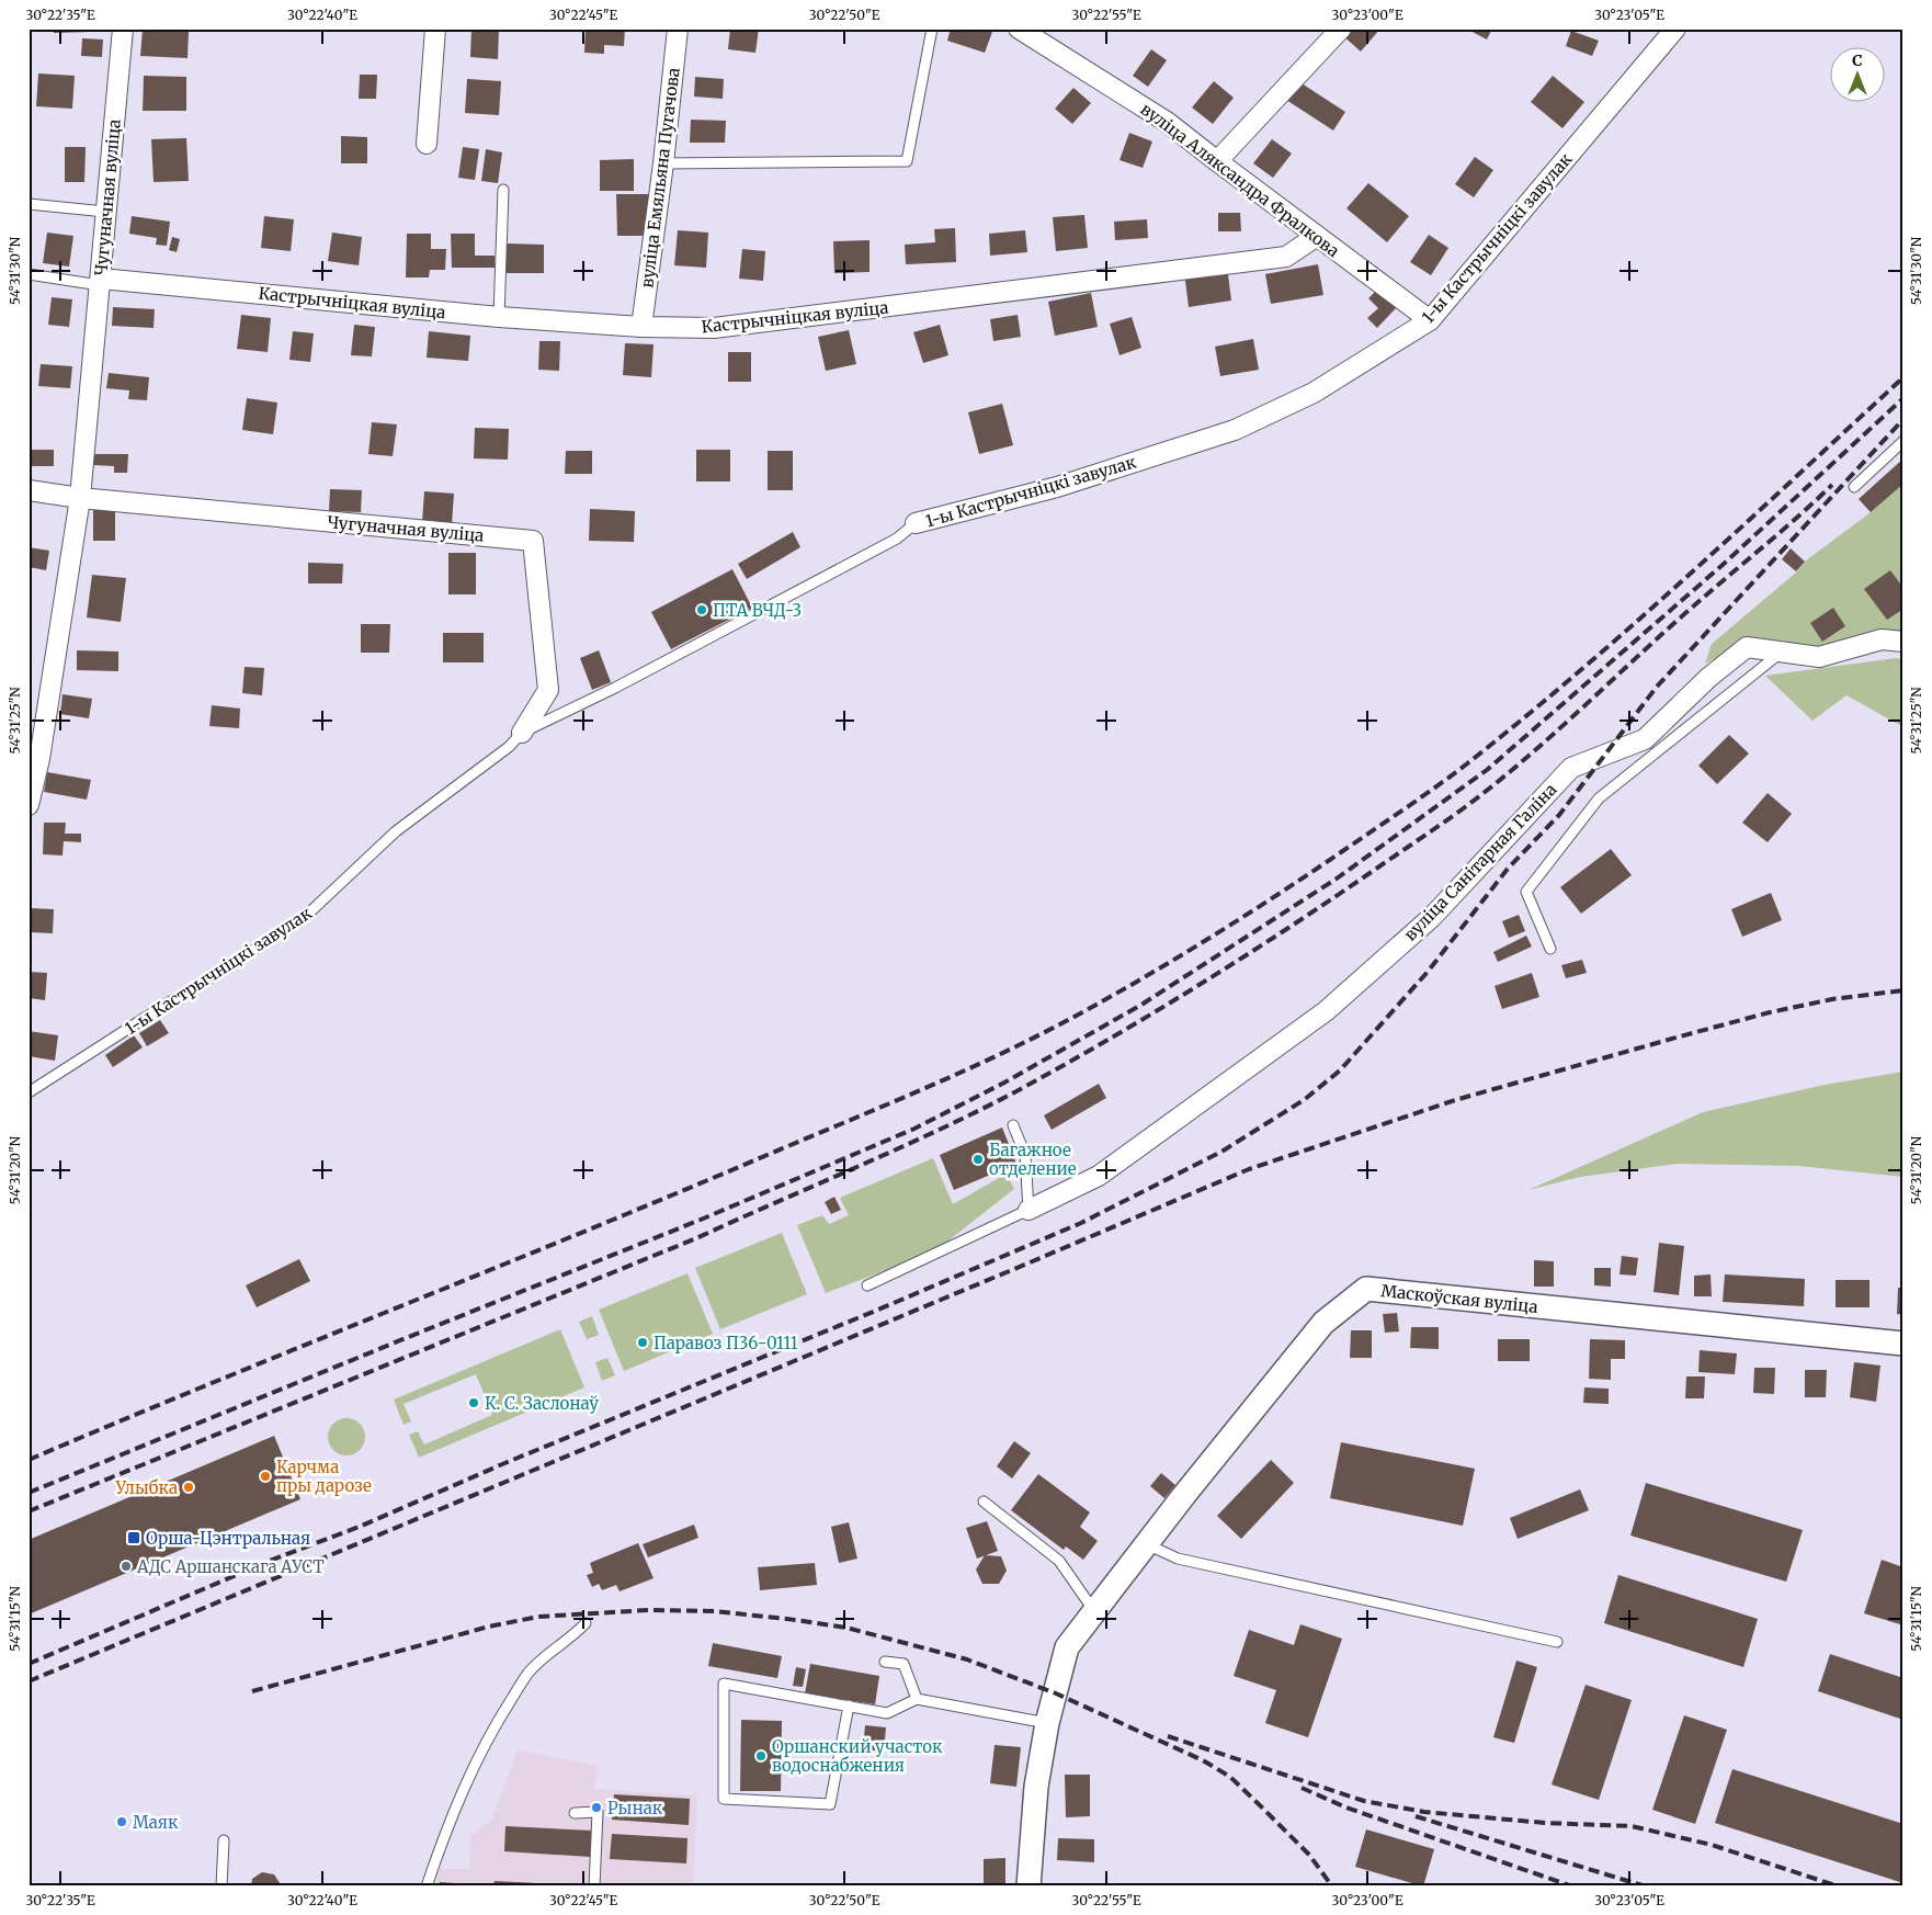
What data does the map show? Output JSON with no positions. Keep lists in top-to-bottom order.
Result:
{
  "streets": {
    "street": [
      "вуліца Емяльяна Пугачова",
      "вуліца Аляксандра Фралкова",
      "Чугуначная вуліца",
      "1-ы Кастрычніцкі завулак",
      "Кастрычніцкая вуліца",
      "вуліца Санітарная Галіна",
      "Маскоўская вуліца"
    ]
  },
  "crossings": [
    ["вуліца Емяльяна Пугачова", "Кастрычніцкая вуліца"],
    ["вуліца Аляксандра Фралкова", "1-ы Кастрычніцкі завулак"],
    ["вуліца Аляксандра Фралкова", "Кастрычніцкая вуліца"],
    ["Чугуначная вуліца", "1-ы Кастрычніцкі завулак"],
    ["Чугуначная вуліца", "Кастрычніцкая вуліца"]
  ],
  "places": {
    "other": [
      "ПТА ВЧД-3",
      "Багажное отделение",
      "Паравоз П36-0111",
      "К. С. Заслонаў",
      "Карчма пры дарозе",
      "Улыбка",
      "АДС Аршанскага АУСТ",
      "Оршанский участок водоснабжения",
      "Рынак",
      "Маяк"
    ],
    "transit": ["Орша-Цэнтральная"]
  },
  "north": "top",
  "coordinates": [
    "30°22'35\"E",
    "30°22'40\"E",
    "30°22'45\"E",
    "30°22'50\"E",
    "30°22'55\"E",
    "30°23'00\"E",
    "30°23'05\"E",
    "54°31'30\"N",
    "54°31'25\"N",
    "54°31'20\"N",
    "54°31'15\"N"
  ]
}
